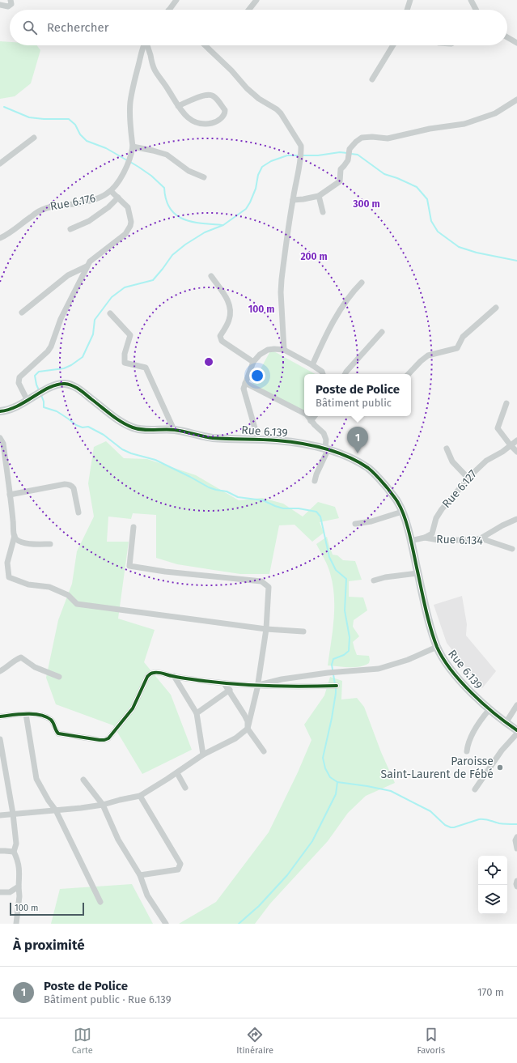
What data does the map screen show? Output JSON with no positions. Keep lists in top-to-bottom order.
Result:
{
  "streets": {
    "street": [
      "Rue 6.176",
      "Rue 6.139",
      "Rue 6.127",
      "Rue 6.134"
    ]
  },
  "crossings": [
    ["Rue 6.127", "Rue 6.134"]
  ],
  "places": ["Paroisse Saint-Laurent de Fébé"],
  "scale_bar": "100 m",
  "page": {
    "search": "Rechercher",
    "popup": ["Poste de Police", "Bâtiment public"],
    "pins": "1",
    "scale": "100 m",
    "heading": "À proximité",
    "list": [
      {
        "mark": "1",
        "name": "Poste de Police",
        "note": "Bâtiment public · Rue 6.139",
        "value": "170 m"
      }
    ],
    "nav": ["Carte", "Itinéraire", "Favoris"]
  },
  "rings": ["300 m", "200 m", "100 m"]
}
